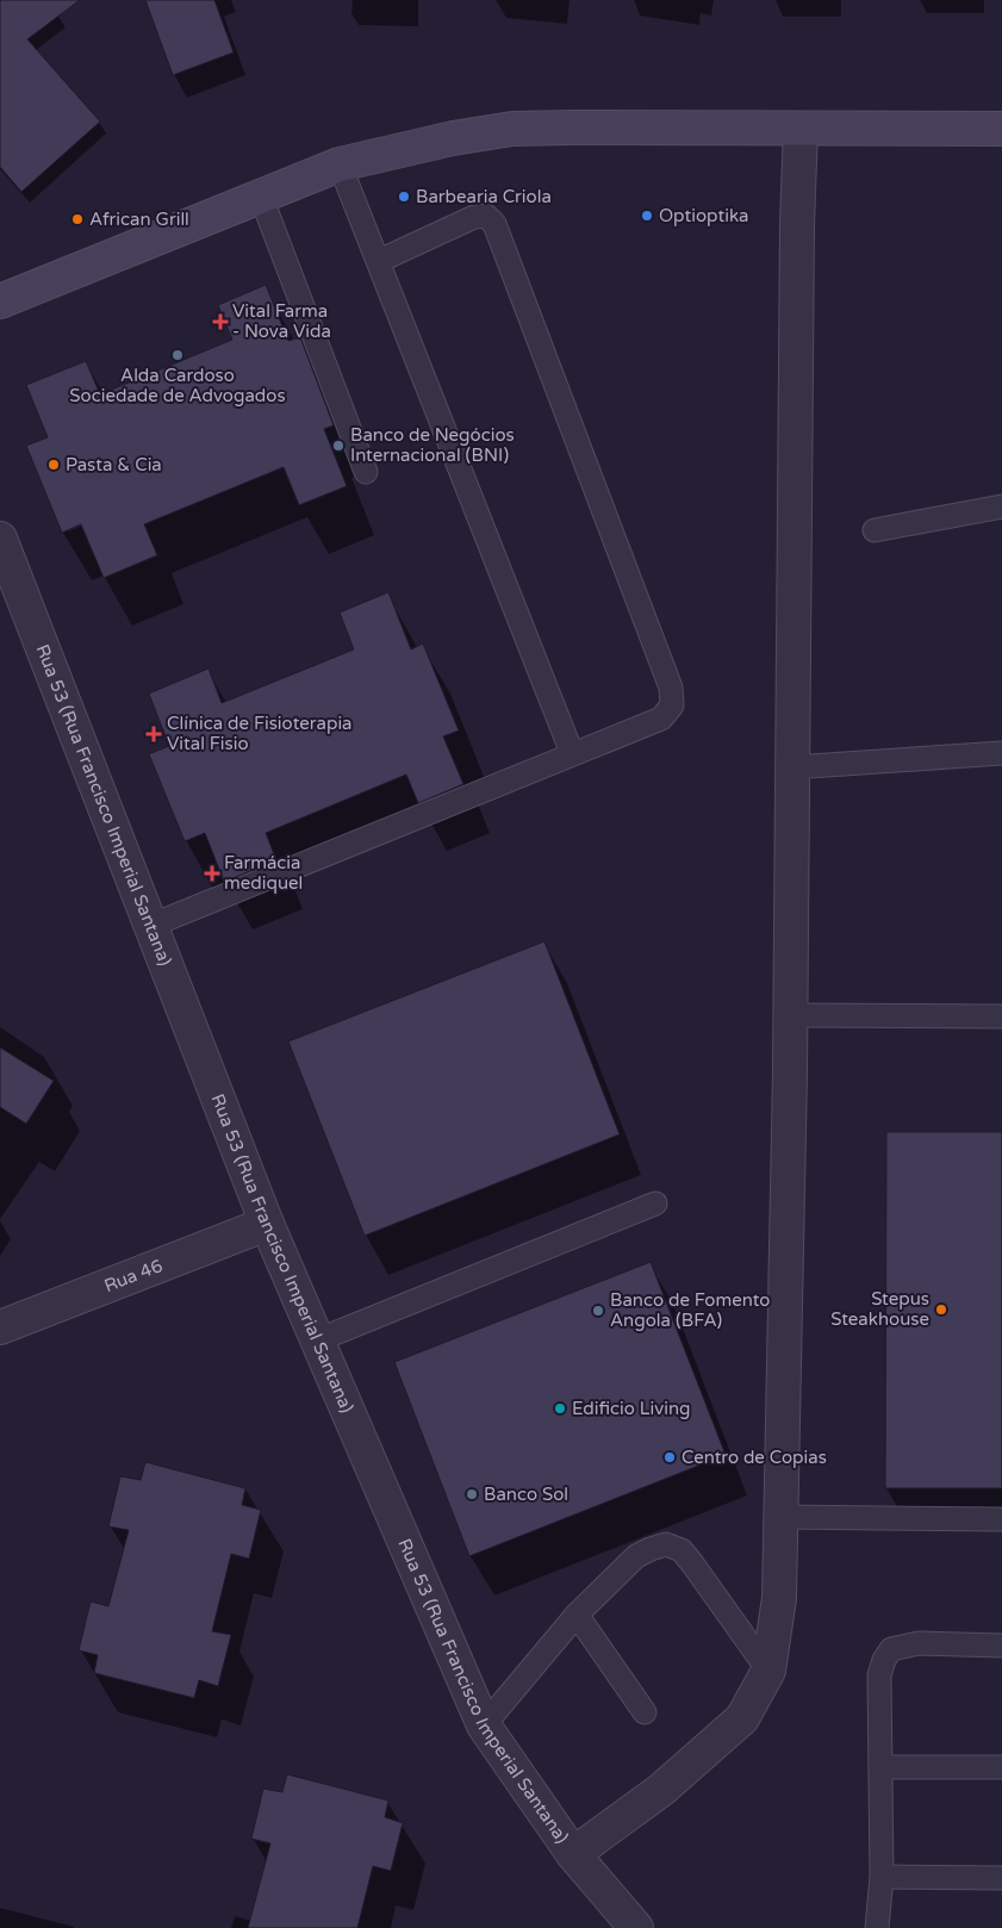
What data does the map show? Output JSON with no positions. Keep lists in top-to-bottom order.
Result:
{
  "streets": {
    "street": ["Rua 53 (Rua Francisco Imperial Santana)", "Rua 46"]
  },
  "crossings": [
    ["Rua 53 (Rua Francisco Imperial Santana)", "Rua 46"]
  ],
  "places": {
    "other": [
      "Barbearia Criola",
      "Optioptika",
      "African Grill",
      "Alda Cardoso Sociedade de Advogados",
      "Banco de Negócios Internacional (BNI)",
      "Pasta & Cia",
      "Stepus Steakhouse",
      "Banco de Fomento Angola (BFA)",
      "Edificio Living",
      "Centro de Copias",
      "Banco Sol"
    ],
    "health": ["Vital Farma - Nova Vida", "Clínica de Fisioterapia Vital Fisio", "Farmácia mediquel"]
  }
}
